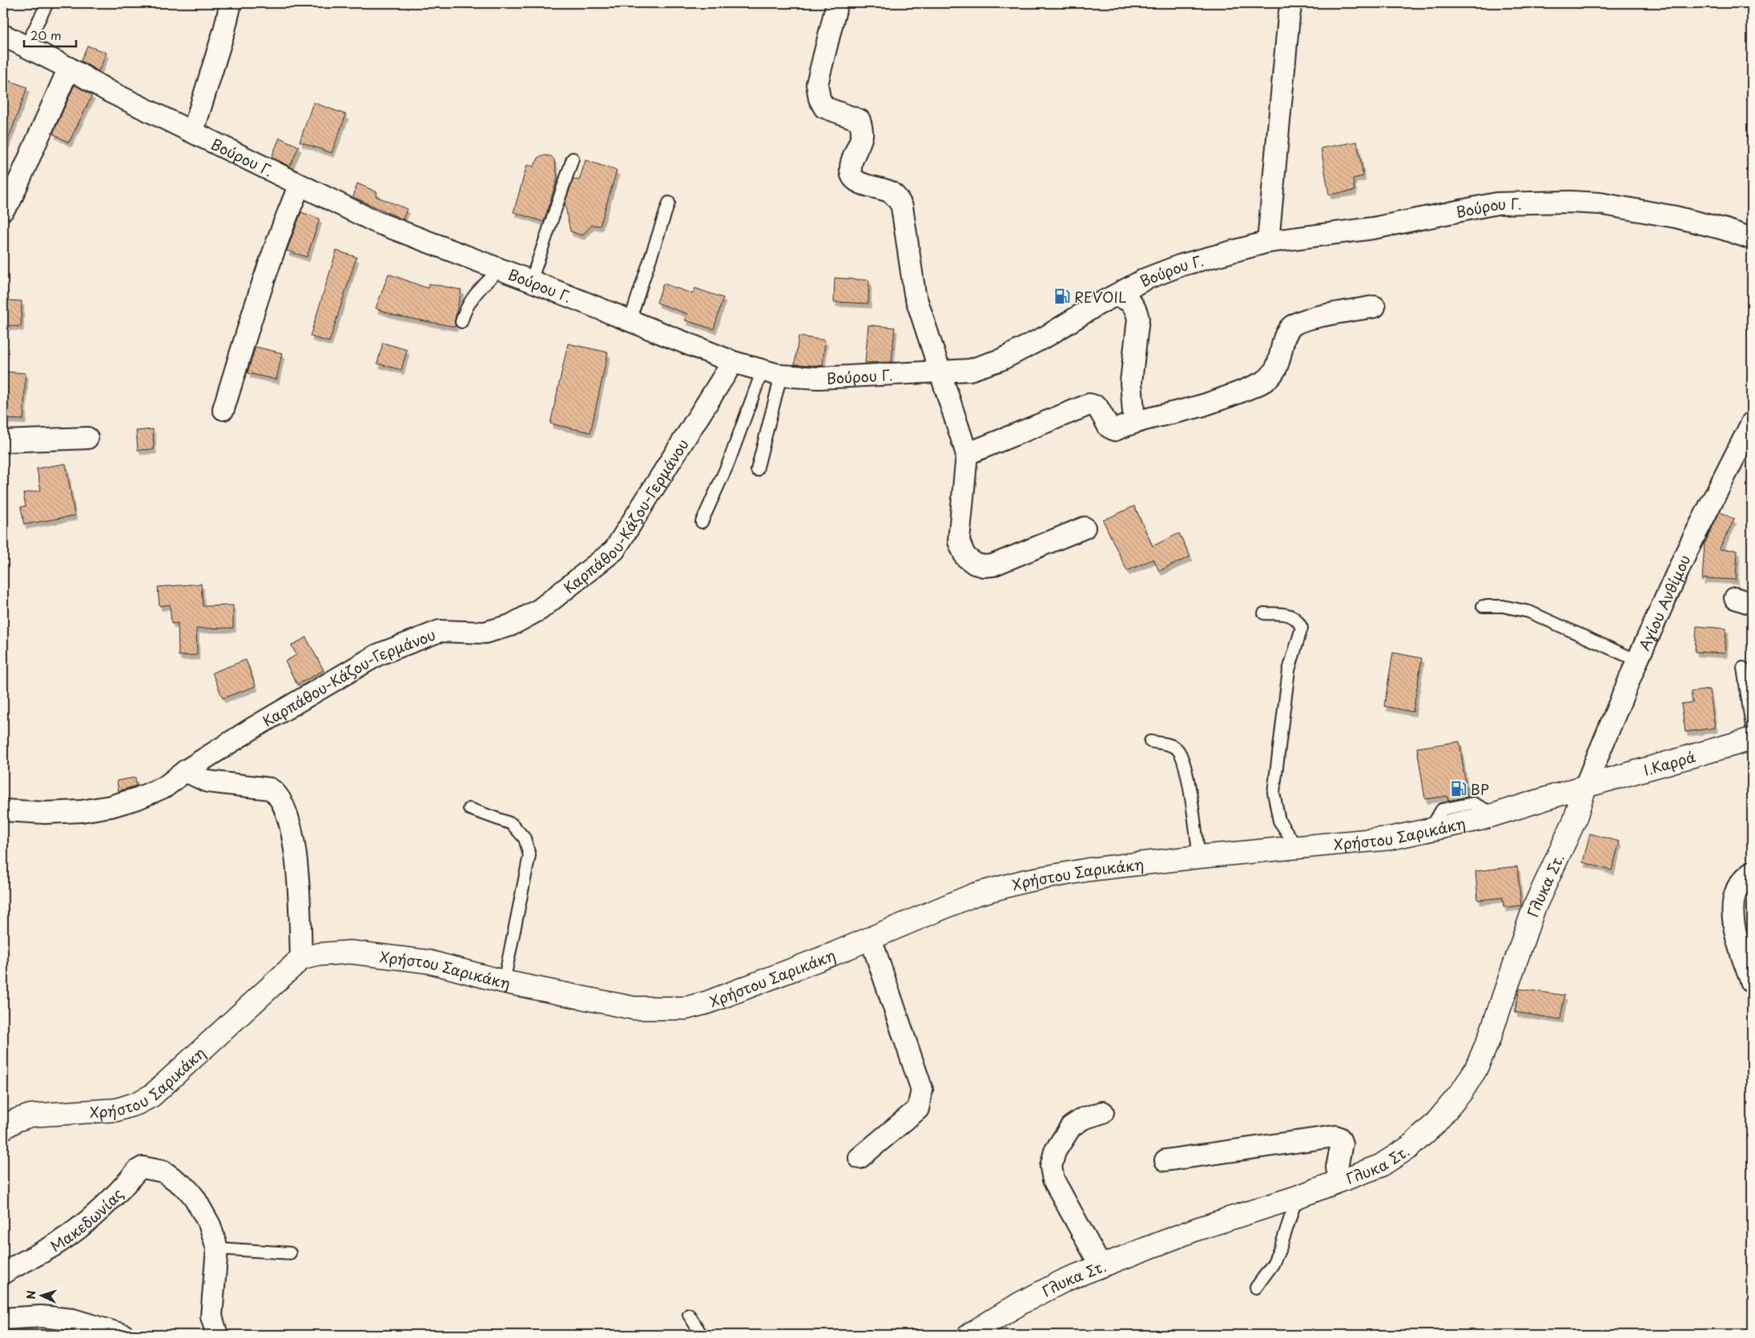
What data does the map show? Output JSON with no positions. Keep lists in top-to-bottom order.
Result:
{
  "streets": {
    "main road": ["Ι.Καρρά", "Χρήστου Σαρικάκη", "Γλυκα Στ."],
    "street": [
      "Βούρου Γ.",
      "Καρπάθου-Κάζου-Γερμάνου",
      "Αγίου Ανθίμου",
      "Μακεδωνίας"
    ]
  },
  "crossings": [
    ["Βούρου Γ.", "Καρπάθου-Κάζου-Γερμάνου"],
    ["Αγίου Ανθίμου", "Ι.Καρρά"],
    ["Αγίου Ανθίμου", "Χρήστου Σαρικάκη"],
    ["Αγίου Ανθίμου", "Γλυκα Στ."],
    ["Ι.Καρρά", "Χρήστου Σαρικάκη"],
    ["Ι.Καρρά", "Γλυκα Στ."],
    ["Χρήστου Σαρικάκη", "Γλυκα Στ."]
  ],
  "places": {
    "fuel station": ["REVOIL", "BP"]
  },
  "scale_bar": "20 m",
  "north": "left"
}
